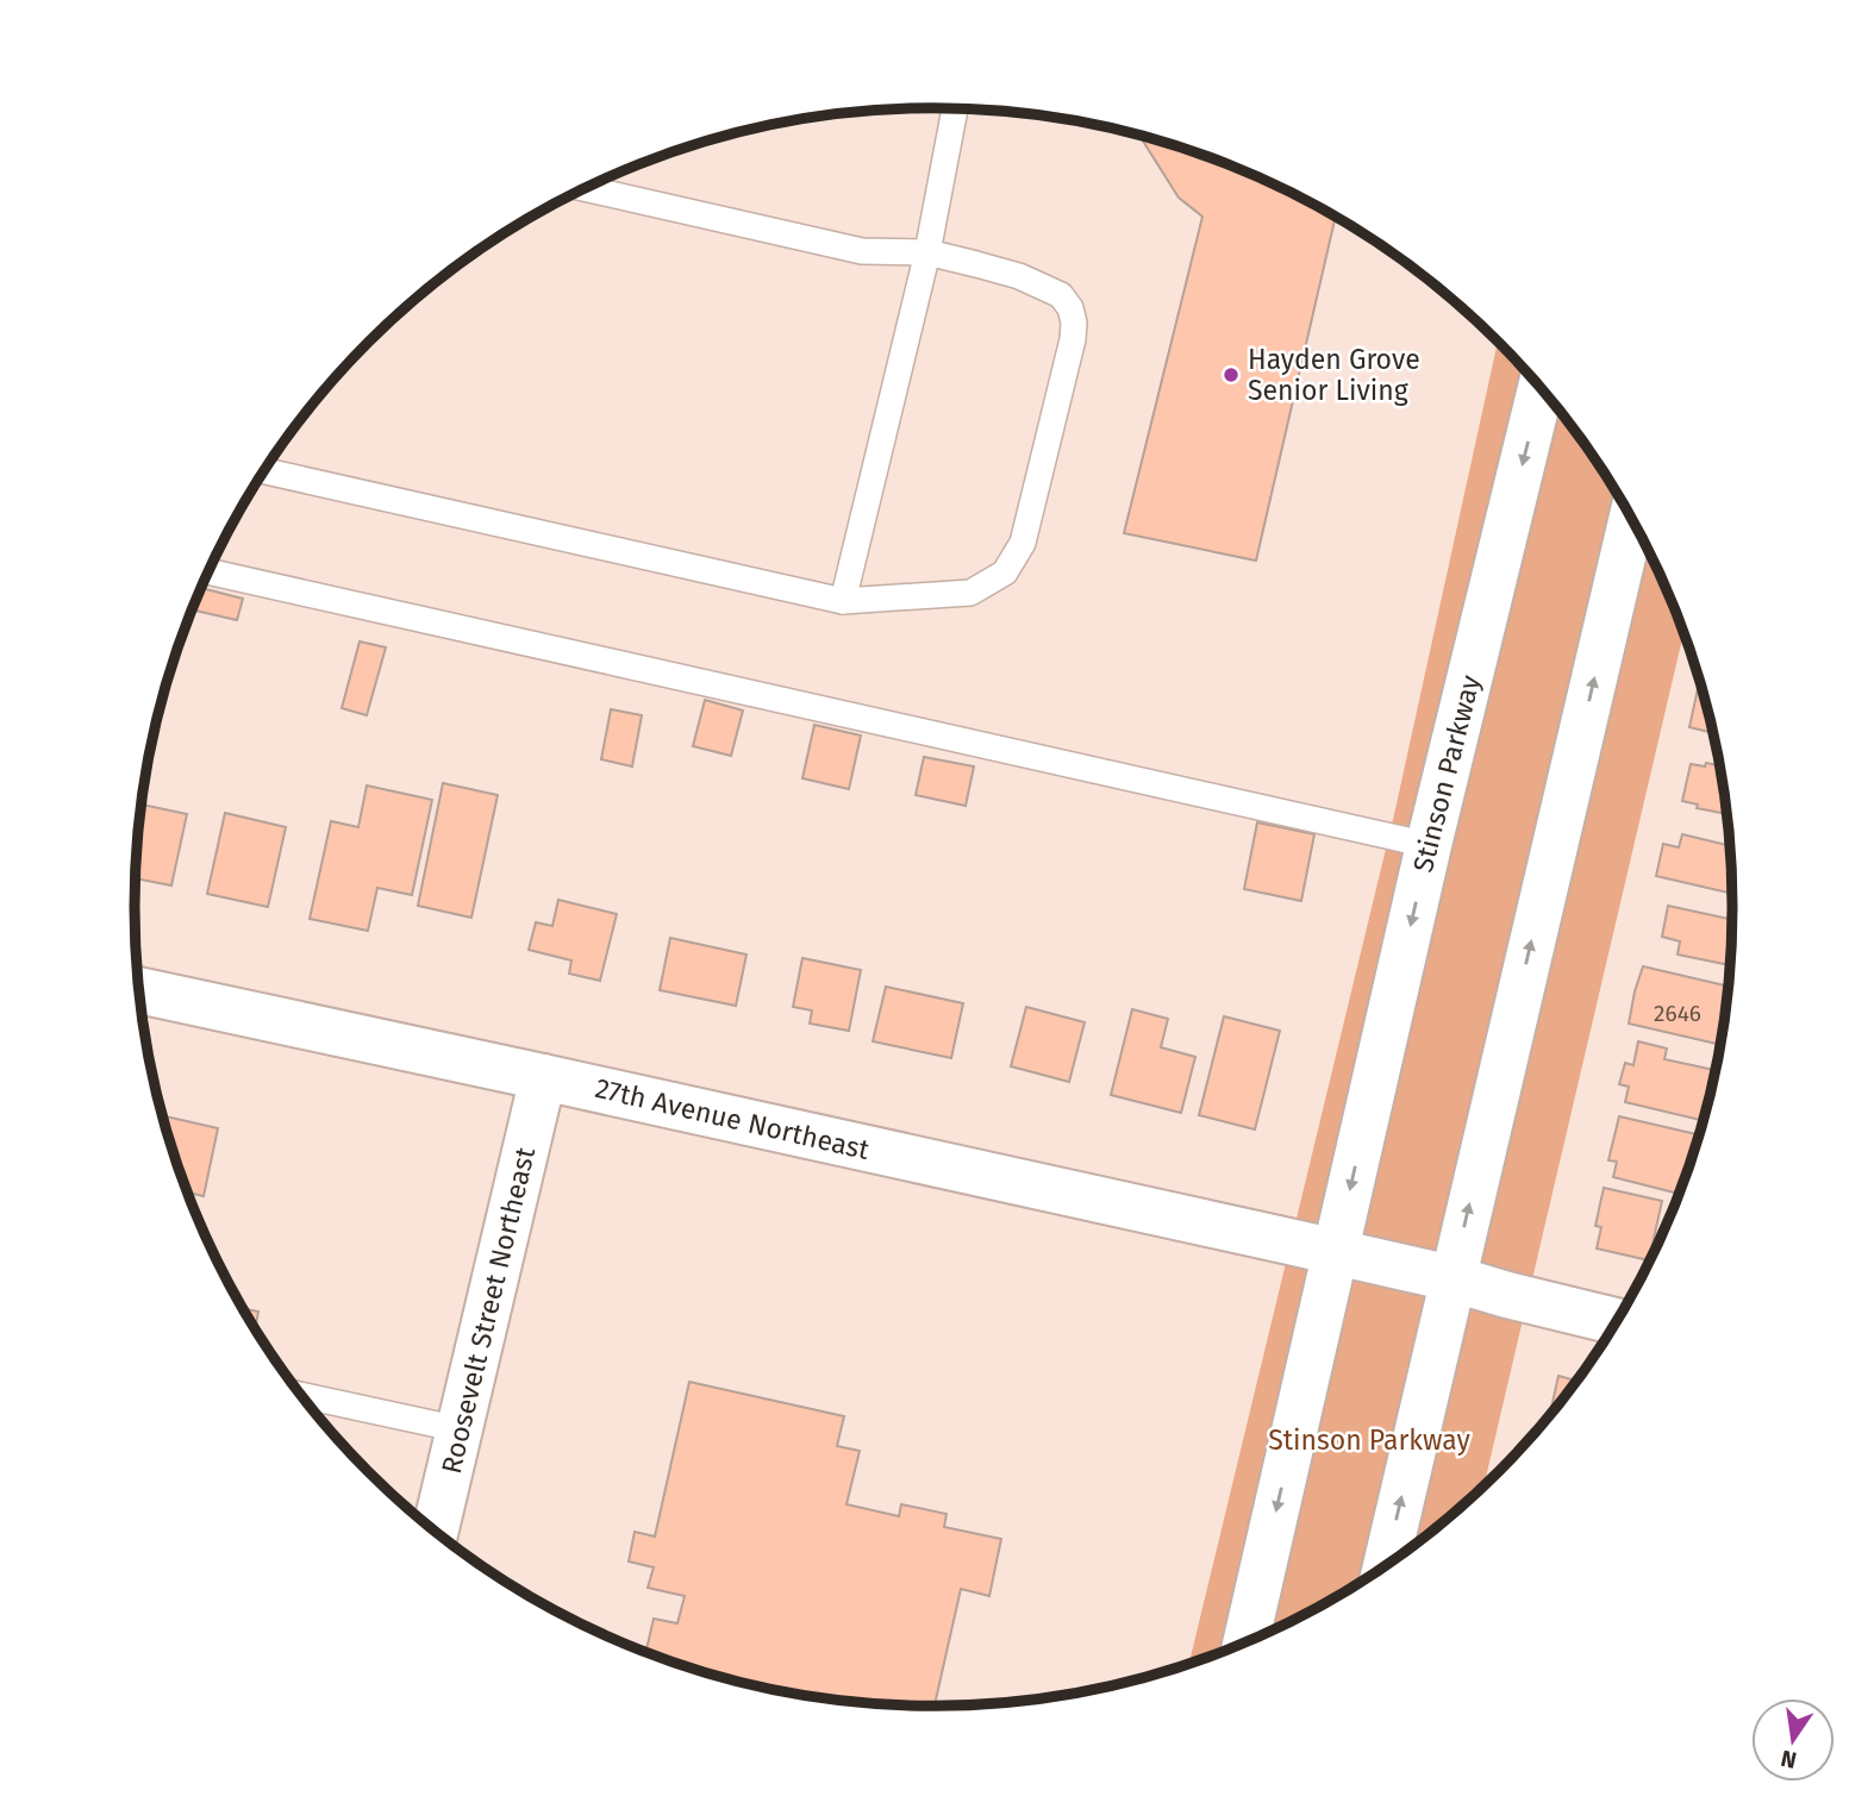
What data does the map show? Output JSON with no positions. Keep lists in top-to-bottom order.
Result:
{
  "streets": {
    "street": ["Stinson Parkway", "27th Avenue Northeast", "Roosevelt Street Northeast"]
  },
  "crossings": [
    ["Stinson Parkway", "27th Avenue Northeast"],
    ["27th Avenue Northeast", "Roosevelt Street Northeast"]
  ],
  "parks": ["Stinson Parkway"],
  "places": ["Hayden Grove Senior Living"],
  "house_numbers": ["2646"],
  "north": "bottom"
}
